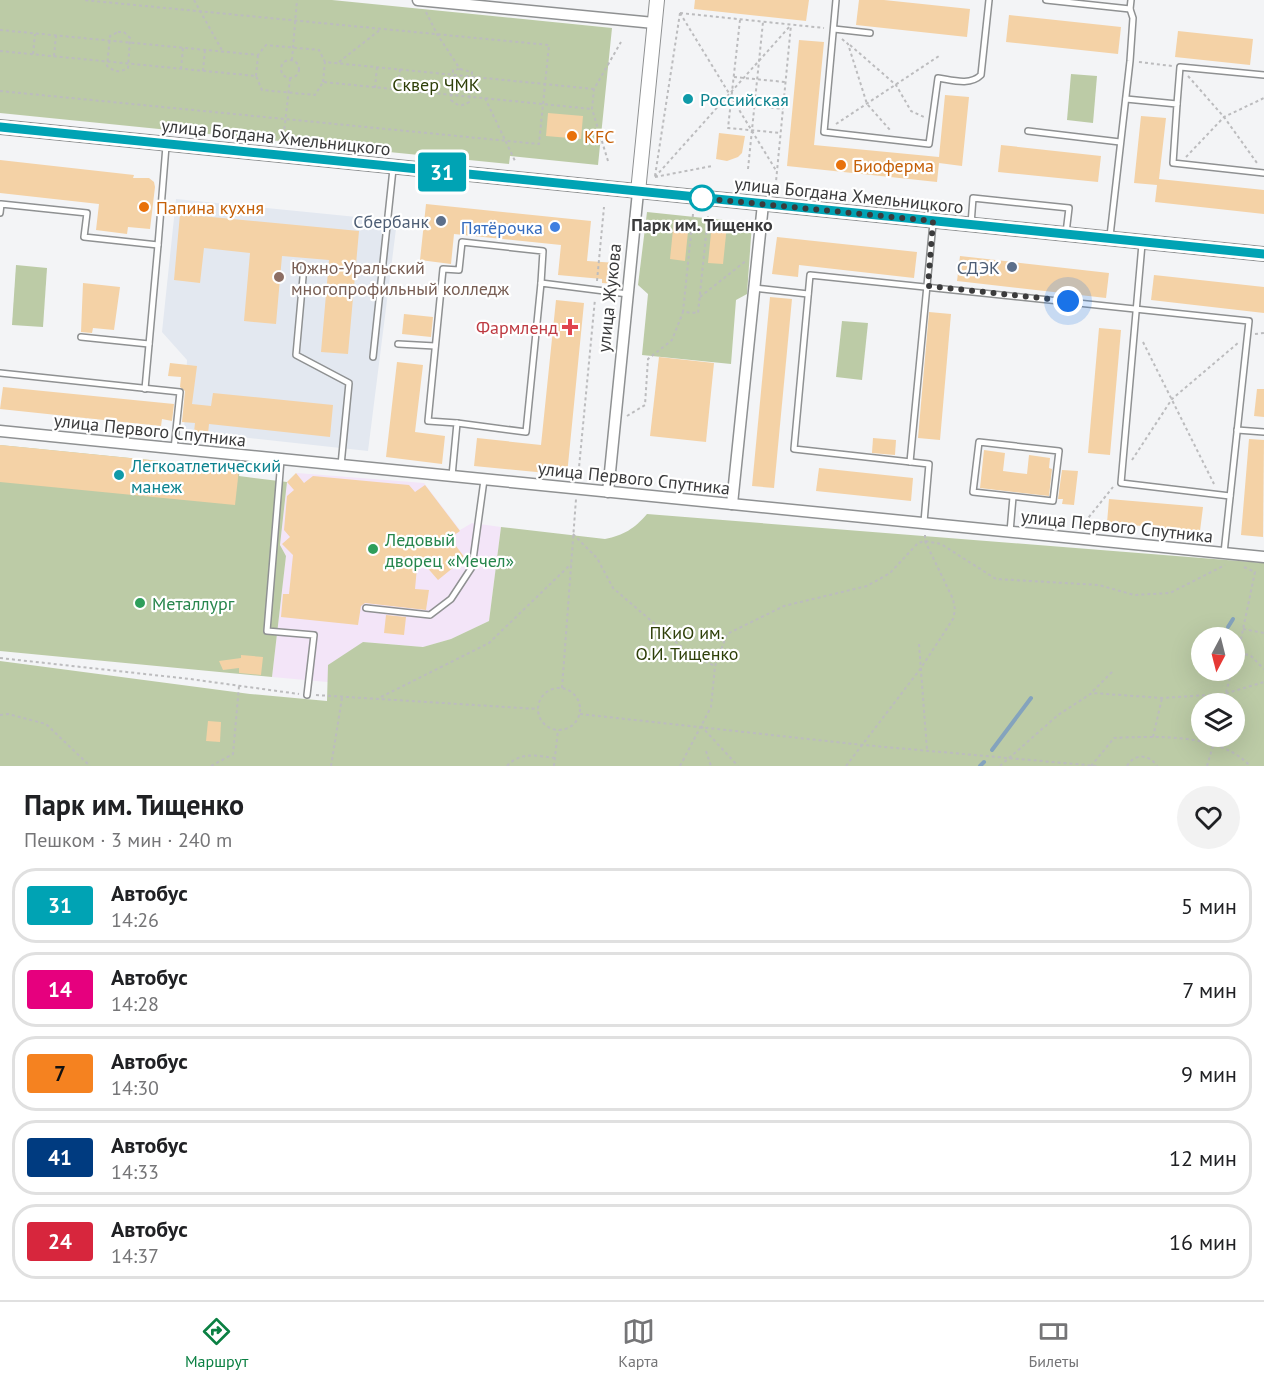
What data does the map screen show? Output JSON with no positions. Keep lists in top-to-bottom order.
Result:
{
  "streets": {
    "main road": ["улица Богдана Хмельницкого", "улица Жукова"],
    "street": ["улица Первого Спутника"]
  },
  "crossings": [
    ["улица Богдана Хмельницкого", "улица Жукова"],
    ["улица Жукова", "улица Первого Спутника"]
  ],
  "parks": ["Сквер ЧМК", "ПКиО им. О.И. Тищенко"],
  "places": {
    "other": [
      "Российская",
      "KFC",
      "Биоферма",
      "Парк им. Тищенко",
      "Папина кухня",
      "Сбербанк",
      "Пятёрочка",
      "СДЭК",
      "Южно-Уральский многопрофильный колледж",
      "Легкоатлетический манеж",
      "Ледовый дворец «Мечел»",
      "Металлург"
    ],
    "health": ["Фармленд"]
  },
  "lines": ["bus line 31"],
  "north": "bottom",
  "page": {
    "on_map": "31",
    "heading": ["Парк им. Тищенко", "Пешком · 3 мин · 240 m"],
    "list": [
      {
        "mark": "31",
        "name": "Автобус",
        "note": "14:26",
        "value": "5 мин"
      },
      {
        "mark": "14",
        "name": "Автобус",
        "note": "14:28",
        "value": "7 мин"
      },
      {
        "mark": "7",
        "name": "Автобус",
        "note": "14:30",
        "value": "9 мин"
      },
      {
        "mark": "41",
        "name": "Автобус",
        "note": "14:33",
        "value": "12 мин"
      },
      {
        "mark": "24",
        "name": "Автобус",
        "note": "14:37",
        "value": "16 мин"
      }
    ],
    "tabs": ["Маршрут", "Карта", "Билеты"]
  }
}
